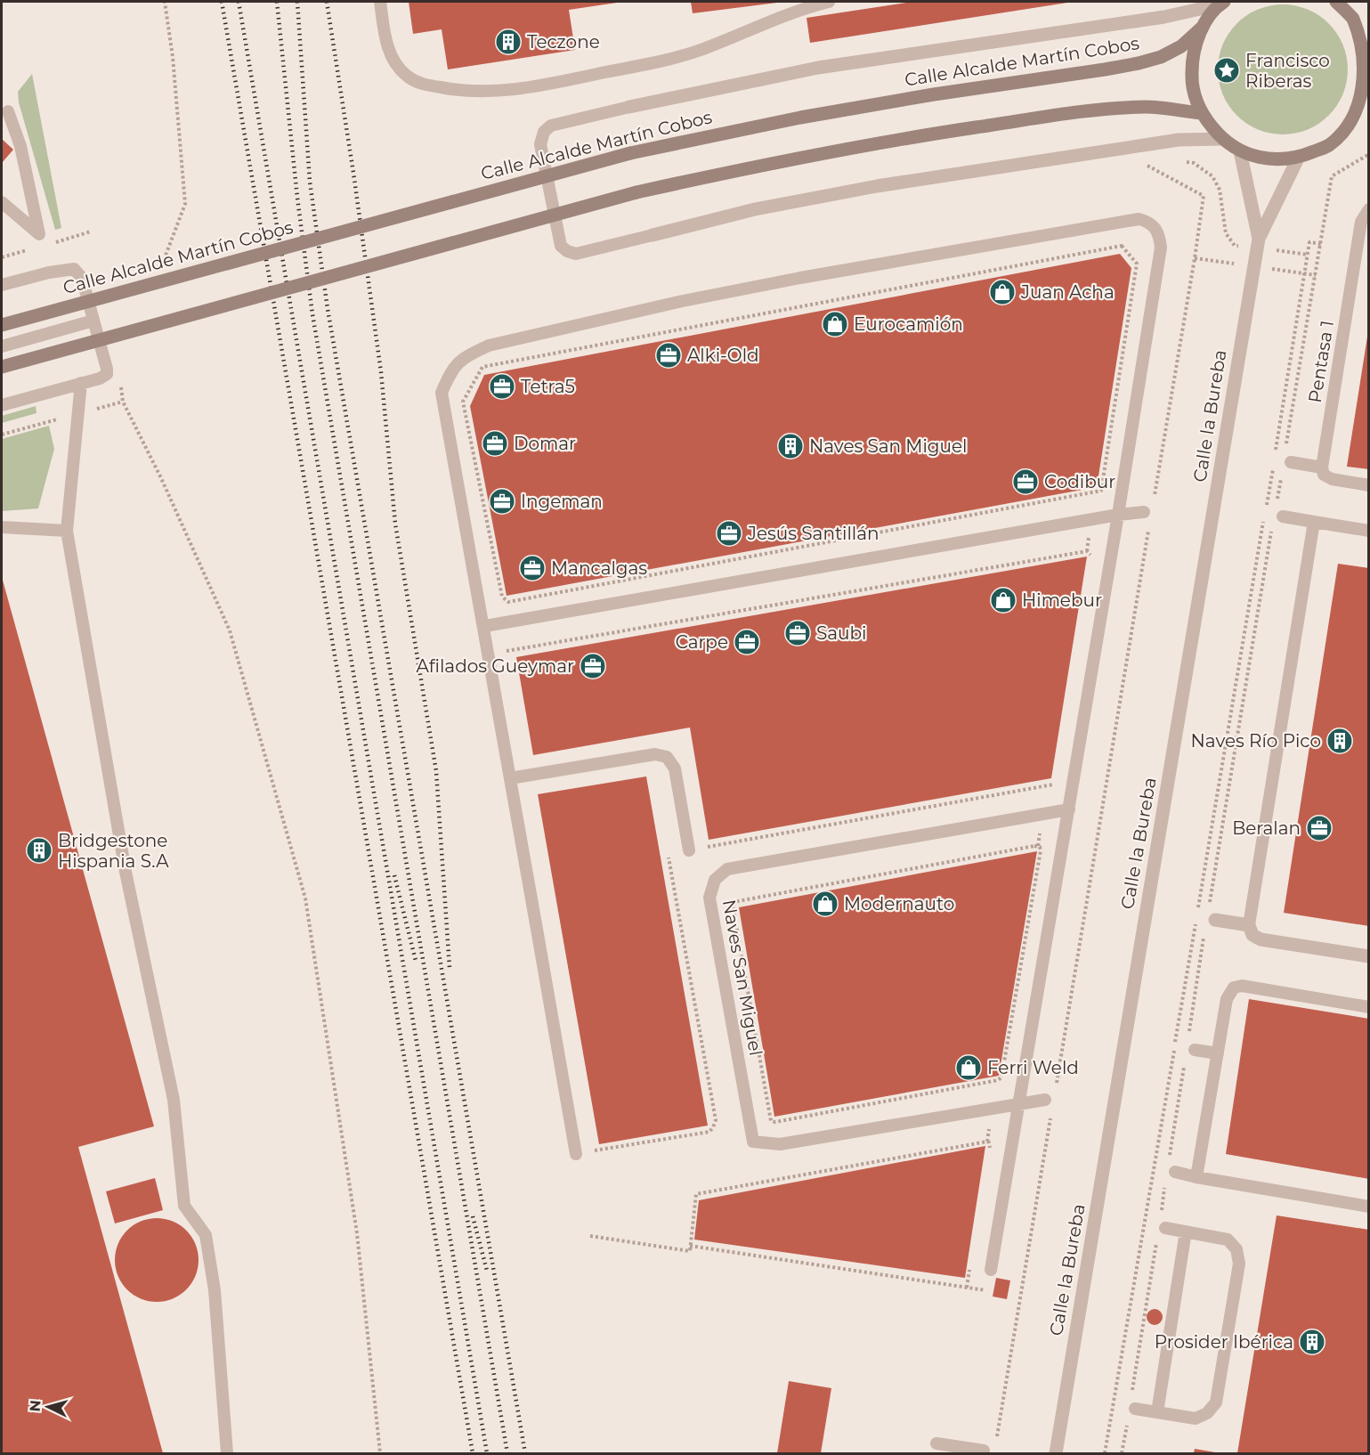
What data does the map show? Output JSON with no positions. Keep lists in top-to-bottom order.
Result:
{
  "streets": {
    "main road": ["Calle Alcalde Martín Cobos"],
    "street": ["Calle la Bureba"],
    "lane": ["Pentasa 1", "Naves San Miguel"]
  },
  "places": {
    "building": [
      "Teczone",
      "Naves San Miguel",
      "Naves Río Pico",
      "Bridgestone Hispania S.A",
      "Prosider Ibérica"
    ],
    "place": ["Francisco Riberas"],
    "shop": [
      "Juan Acha",
      "Eurocamión",
      "Himebur",
      "Modernauto",
      "Ferri Weld"
    ],
    "office": [
      "Alki-Old",
      "Tetra5",
      "Domar",
      "Codibur",
      "Ingeman",
      "Jesús Santillán",
      "Mancalgas",
      "Saubi",
      "Carpe",
      "Afilados Gueymar",
      "Beralan"
    ]
  },
  "north": "left"
}
